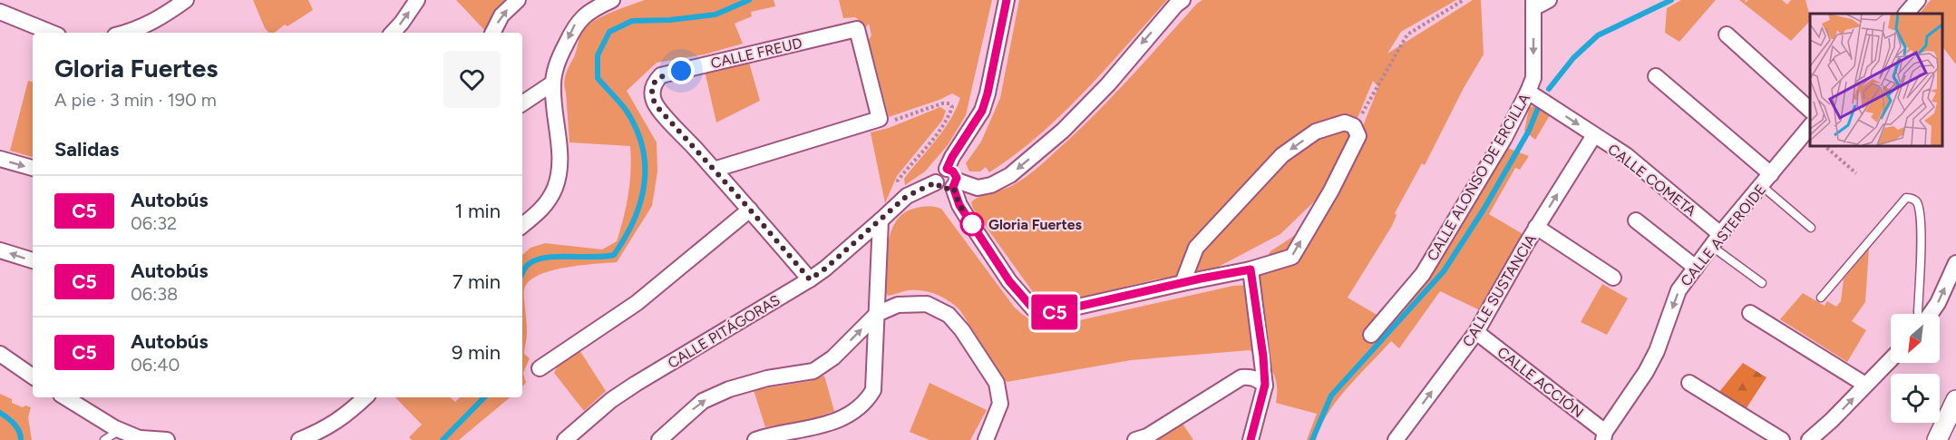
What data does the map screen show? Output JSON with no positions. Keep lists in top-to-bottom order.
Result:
{
  "streets": {
    "street": [
      "CALLE FREUD",
      "CALLE ALONSO DE ERCILLA",
      "CALLE COMETA",
      "CALLE ASTEROIDE",
      "CALLE SUSTANCIA",
      "CALLE PITÁGORAS",
      "CALLE ACCIÓN"
    ]
  },
  "crossings": [
    ["CALLE FREUD", "CALLE PITÁGORAS"],
    ["CALLE ALONSO DE ERCILLA", "CALLE COMETA"],
    ["CALLE COMETA", "CALLE ASTEROIDE"],
    ["CALLE COMETA", "CALLE SUSTANCIA"],
    ["CALLE ASTEROIDE", "CALLE ACCIÓN"],
    ["CALLE SUSTANCIA", "CALLE ACCIÓN"]
  ],
  "one_way": ["CALLE ASTEROIDE", "CALLE SUSTANCIA"],
  "places": ["Gloria Fuertes"],
  "lines": ["bus line C5"],
  "north": "bottom left",
  "page": {
    "on_map": "C5",
    "heading": [
      ["Gloria Fuertes", "A pie · 3 min · 190 m"],
      "Salidas"
    ],
    "list": [
      {
        "mark": "C5",
        "name": "Autobús",
        "note": "06:32",
        "value": "1 min"
      },
      {
        "mark": "C5",
        "name": "Autobús",
        "note": "06:38",
        "value": "7 min"
      },
      {
        "mark": "C5",
        "name": "Autobús",
        "note": "06:40",
        "value": "9 min"
      }
    ]
  }
}
